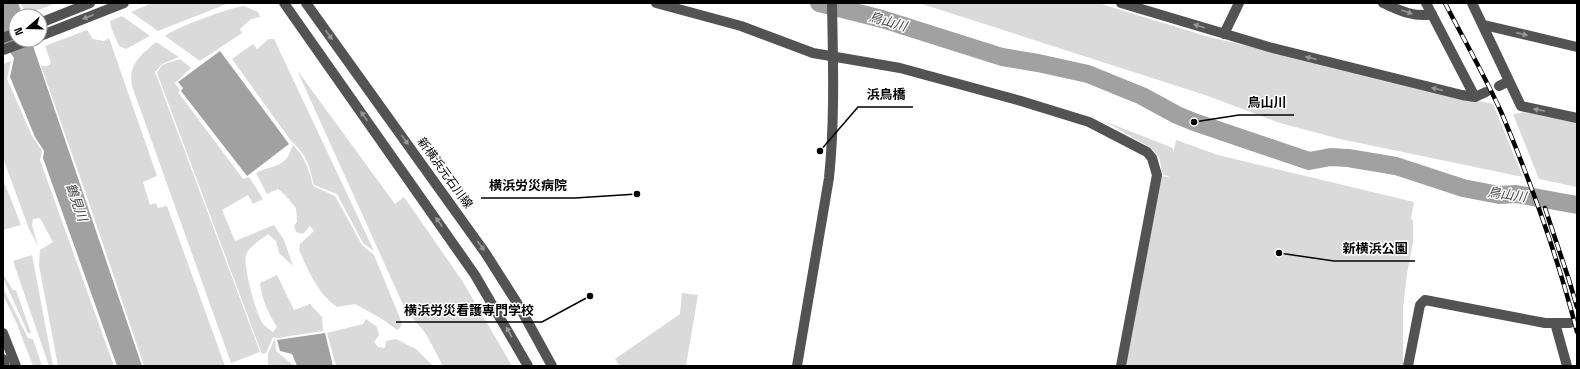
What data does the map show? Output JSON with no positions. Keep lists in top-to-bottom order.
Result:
{
  "streets": {
    "street": ["新横浜元石川線"]
  },
  "water": ["鳥山川", "鶴見川"],
  "places": [
    "鳥山川",
    "浜鳥橋",
    "横浜労災病院",
    "新横浜公園",
    "横浜労災看護専門学校"
  ],
  "north": "left"
}
